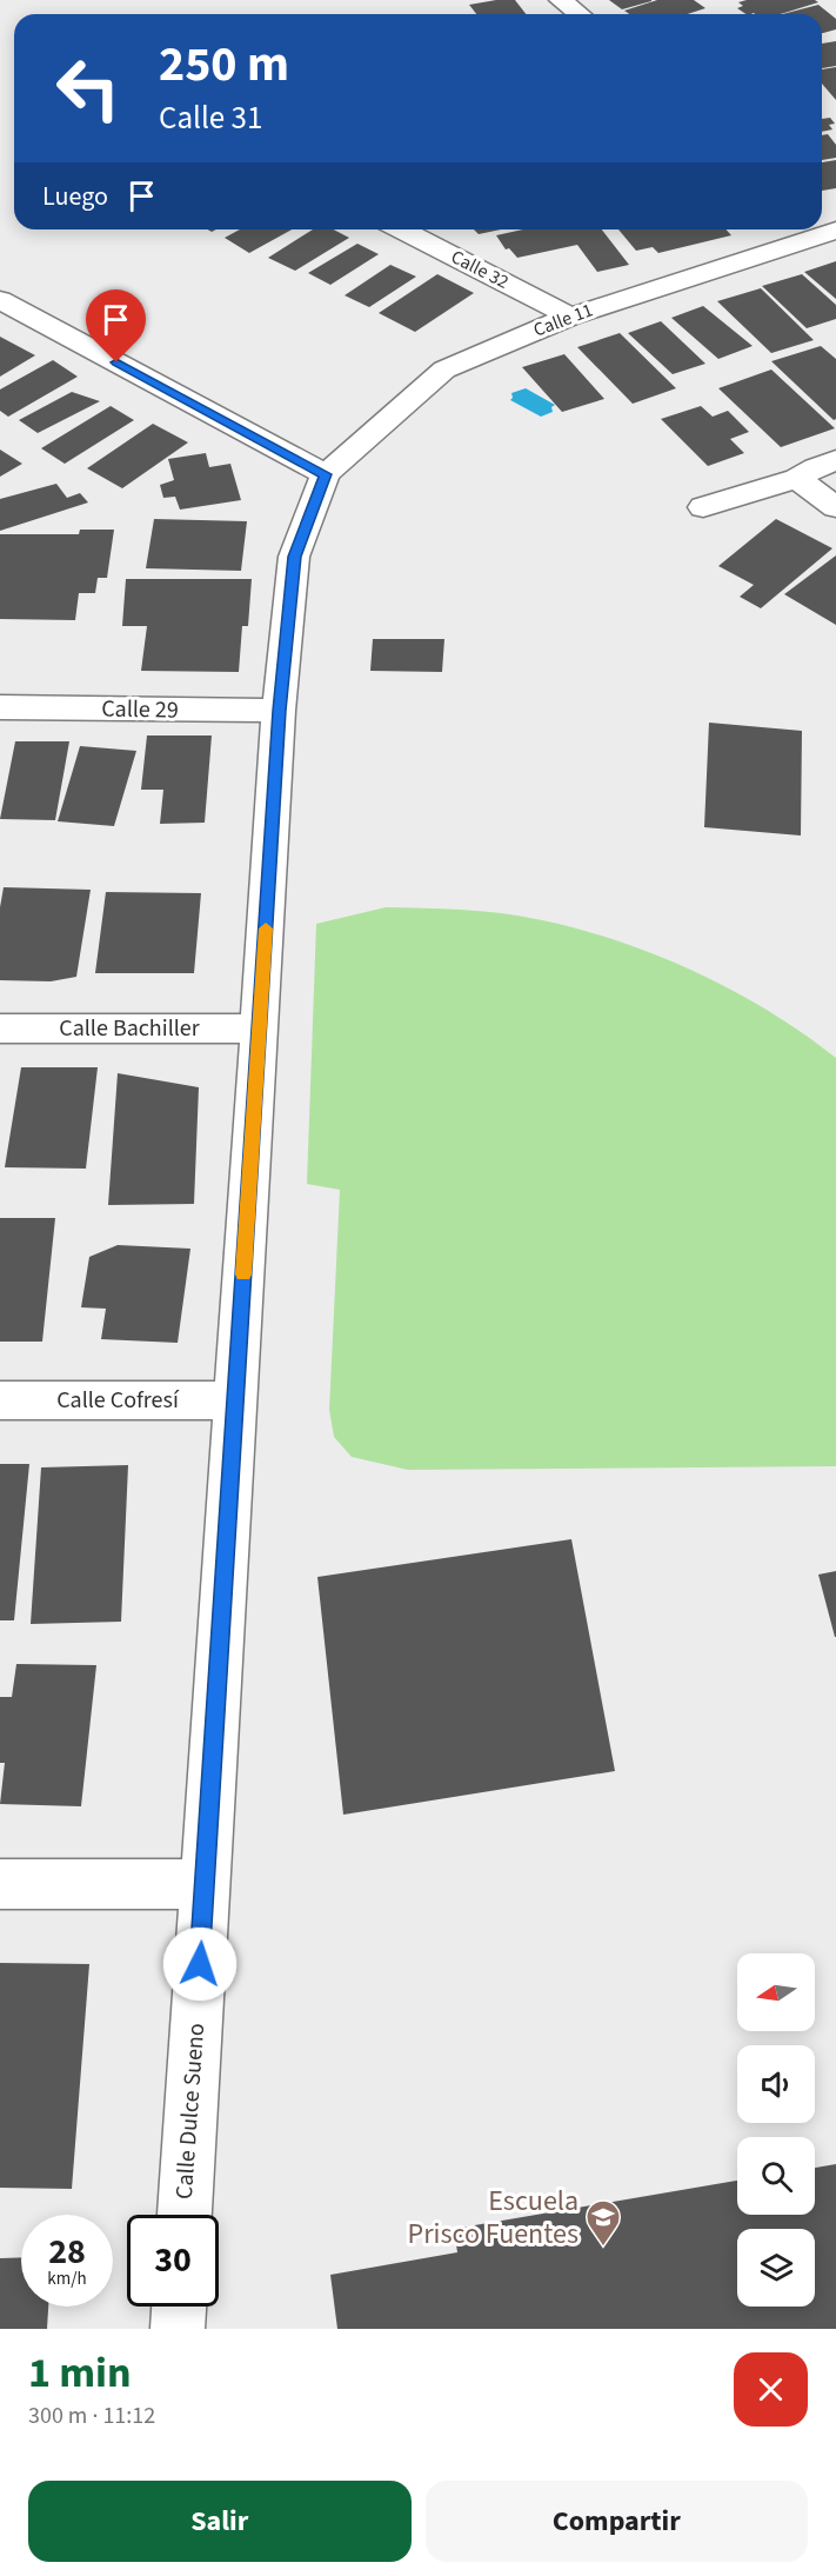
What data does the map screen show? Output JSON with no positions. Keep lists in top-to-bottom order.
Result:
{
  "streets": {
    "street": [
      "Calle 32",
      "Calle 11",
      "Calle 29",
      "Calle Bachiller",
      "Calle Cofresí",
      "Calle Dulce Sueno"
    ]
  },
  "crossings": [
    ["Calle 32", "Calle 11"],
    ["Calle 11", "Calle Dulce Sueno"],
    ["Calle 29", "Calle Dulce Sueno"],
    ["Calle Bachiller", "Calle Dulce Sueno"],
    ["Calle Cofresí", "Calle Dulce Sueno"]
  ],
  "places": {
    "school or university": ["Escuela Prisco Fuentes"]
  },
  "north": "left",
  "page": {
    "turn": ["250 m", "Calle 31"],
    "then": "Luego",
    "speed": "28 km/h",
    "limit": "30",
    "heading": ["1 min", "300 m · 11:12"],
    "buttons": ["Salir", "Compartir"]
  }
}
